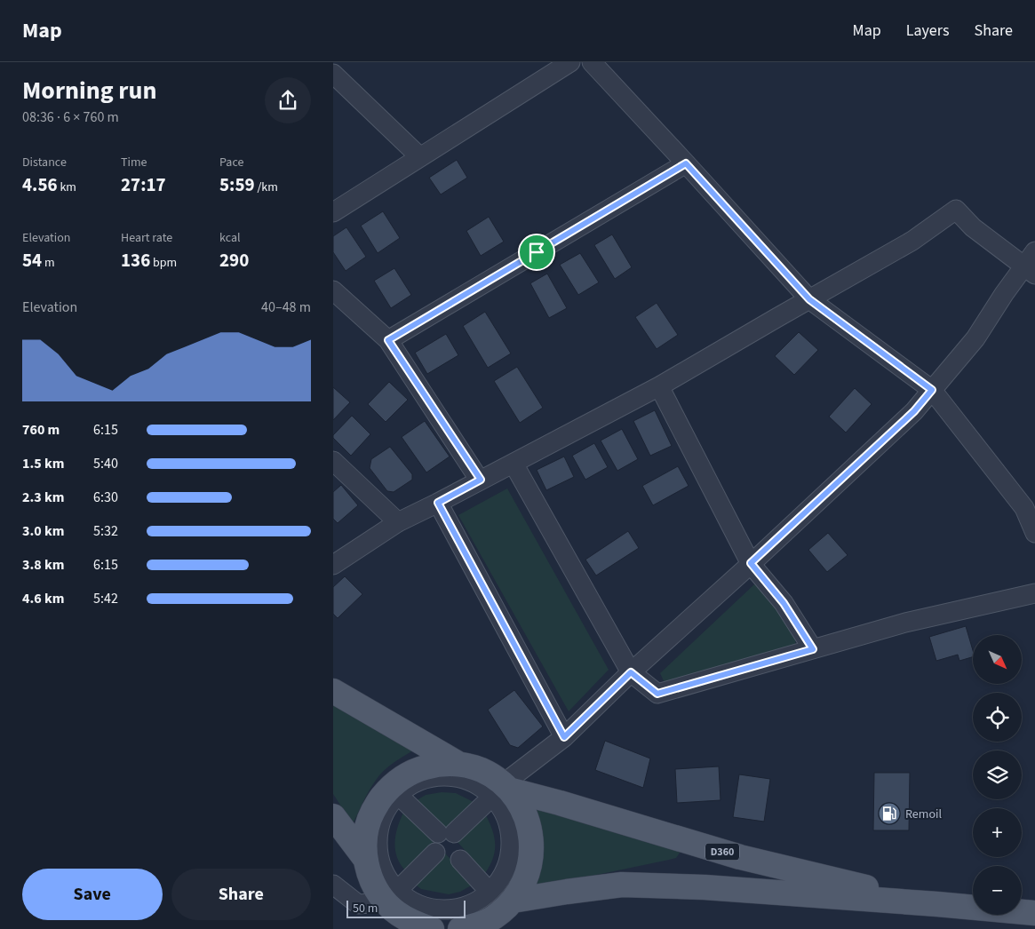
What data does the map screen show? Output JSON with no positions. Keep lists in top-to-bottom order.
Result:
{
  "streets": {
    "main road": ["D360"]
  },
  "places": {
    "fuel station": ["Remoil"]
  },
  "scale_bar": "50 m",
  "north": "bottom right",
  "page": {
    "header": "Map",
    "nav": ["Map", "Layers", "Share"],
    "heading": ["Morning run", "08:36 · 6 × 760 m"],
    "stats": [
      ["Distance", "4.56 km"],
      ["Time", "27:17"],
      ["Pace", "5:59 /km"],
      ["Elevation", "54 m"],
      ["Heart rate", "136 bpm"],
      ["kcal", "290"]
    ],
    "chart": ["Elevation", "40–48 m"],
    "list": [
      {
        "name": "760 m",
        "note": "6:15"
      },
      {
        "name": "1.5 km",
        "note": "5:40"
      },
      {
        "name": "2.3 km",
        "note": "6:30"
      },
      {
        "name": "3.0 km",
        "note": "5:32"
      },
      {
        "name": "3.8 km",
        "note": "6:15"
      },
      {
        "name": "4.6 km",
        "note": "5:42"
      }
    ],
    "map_buttons": ["+", "−"],
    "buttons": ["Save", "Share"],
    "scale": "50 m"
  }
}
